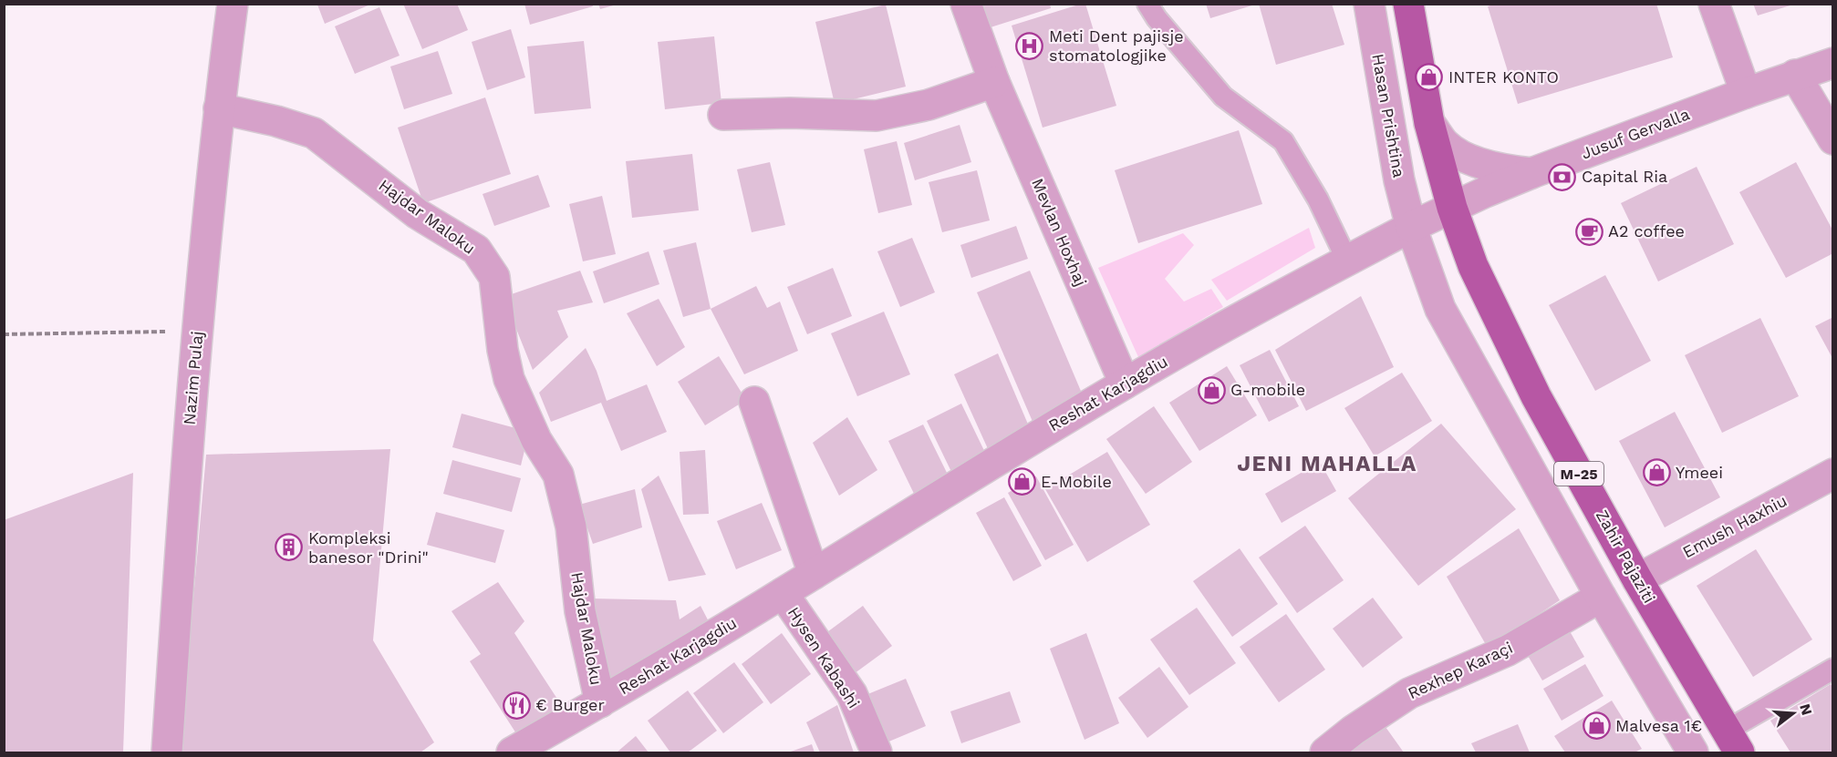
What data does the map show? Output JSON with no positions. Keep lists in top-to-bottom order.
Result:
{
  "streets": {
    "main road": ["M-25", "Zahir Pajaziti"],
    "street": [
      "Hasan Prishtina",
      "Jusuf Gervalla",
      "Hajdar Maloku",
      "Mevlan Hoxhaj",
      "Nazim Pulaj",
      "Reshat Karjagdiu",
      "Emush Haxhiu",
      "Hysen Kabashi",
      "Rexhep Karaçi"
    ]
  },
  "crossings": [
    ["Hasan Prishtina", "Jusuf Gervalla"],
    ["Hasan Prishtina", "Reshat Karjagdiu"],
    ["Jusuf Gervalla", "Reshat Karjagdiu"],
    ["Jusuf Gervalla", "M-25"],
    ["Jusuf Gervalla", "Zahir Pajaziti"],
    ["Hajdar Maloku", "Nazim Pulaj"],
    ["Hajdar Maloku", "Reshat Karjagdiu"],
    ["Mevlan Hoxhaj", "Reshat Karjagdiu"],
    ["Reshat Karjagdiu", "Hysen Kabashi"],
    ["M-25", "Zahir Pajaziti"],
    ["Emush Haxhiu", "Zahir Pajaziti"]
  ],
  "districts": ["JENI MAHALLA"],
  "places": {
    "hospital": ["Meti Dent pajisje stomatologjike"],
    "shop": [
      "INTER KONTO",
      "G-mobile",
      "Ymeei",
      "E-Mobile",
      "Malvesa 1€"
    ],
    "bank": ["Capital Ria"],
    "cafe": ["A2 coffee"],
    "building": ["Kompleksi banesor \"Drini\""],
    "restaurant": ["€ Burger"]
  },
  "north": "right"
}
